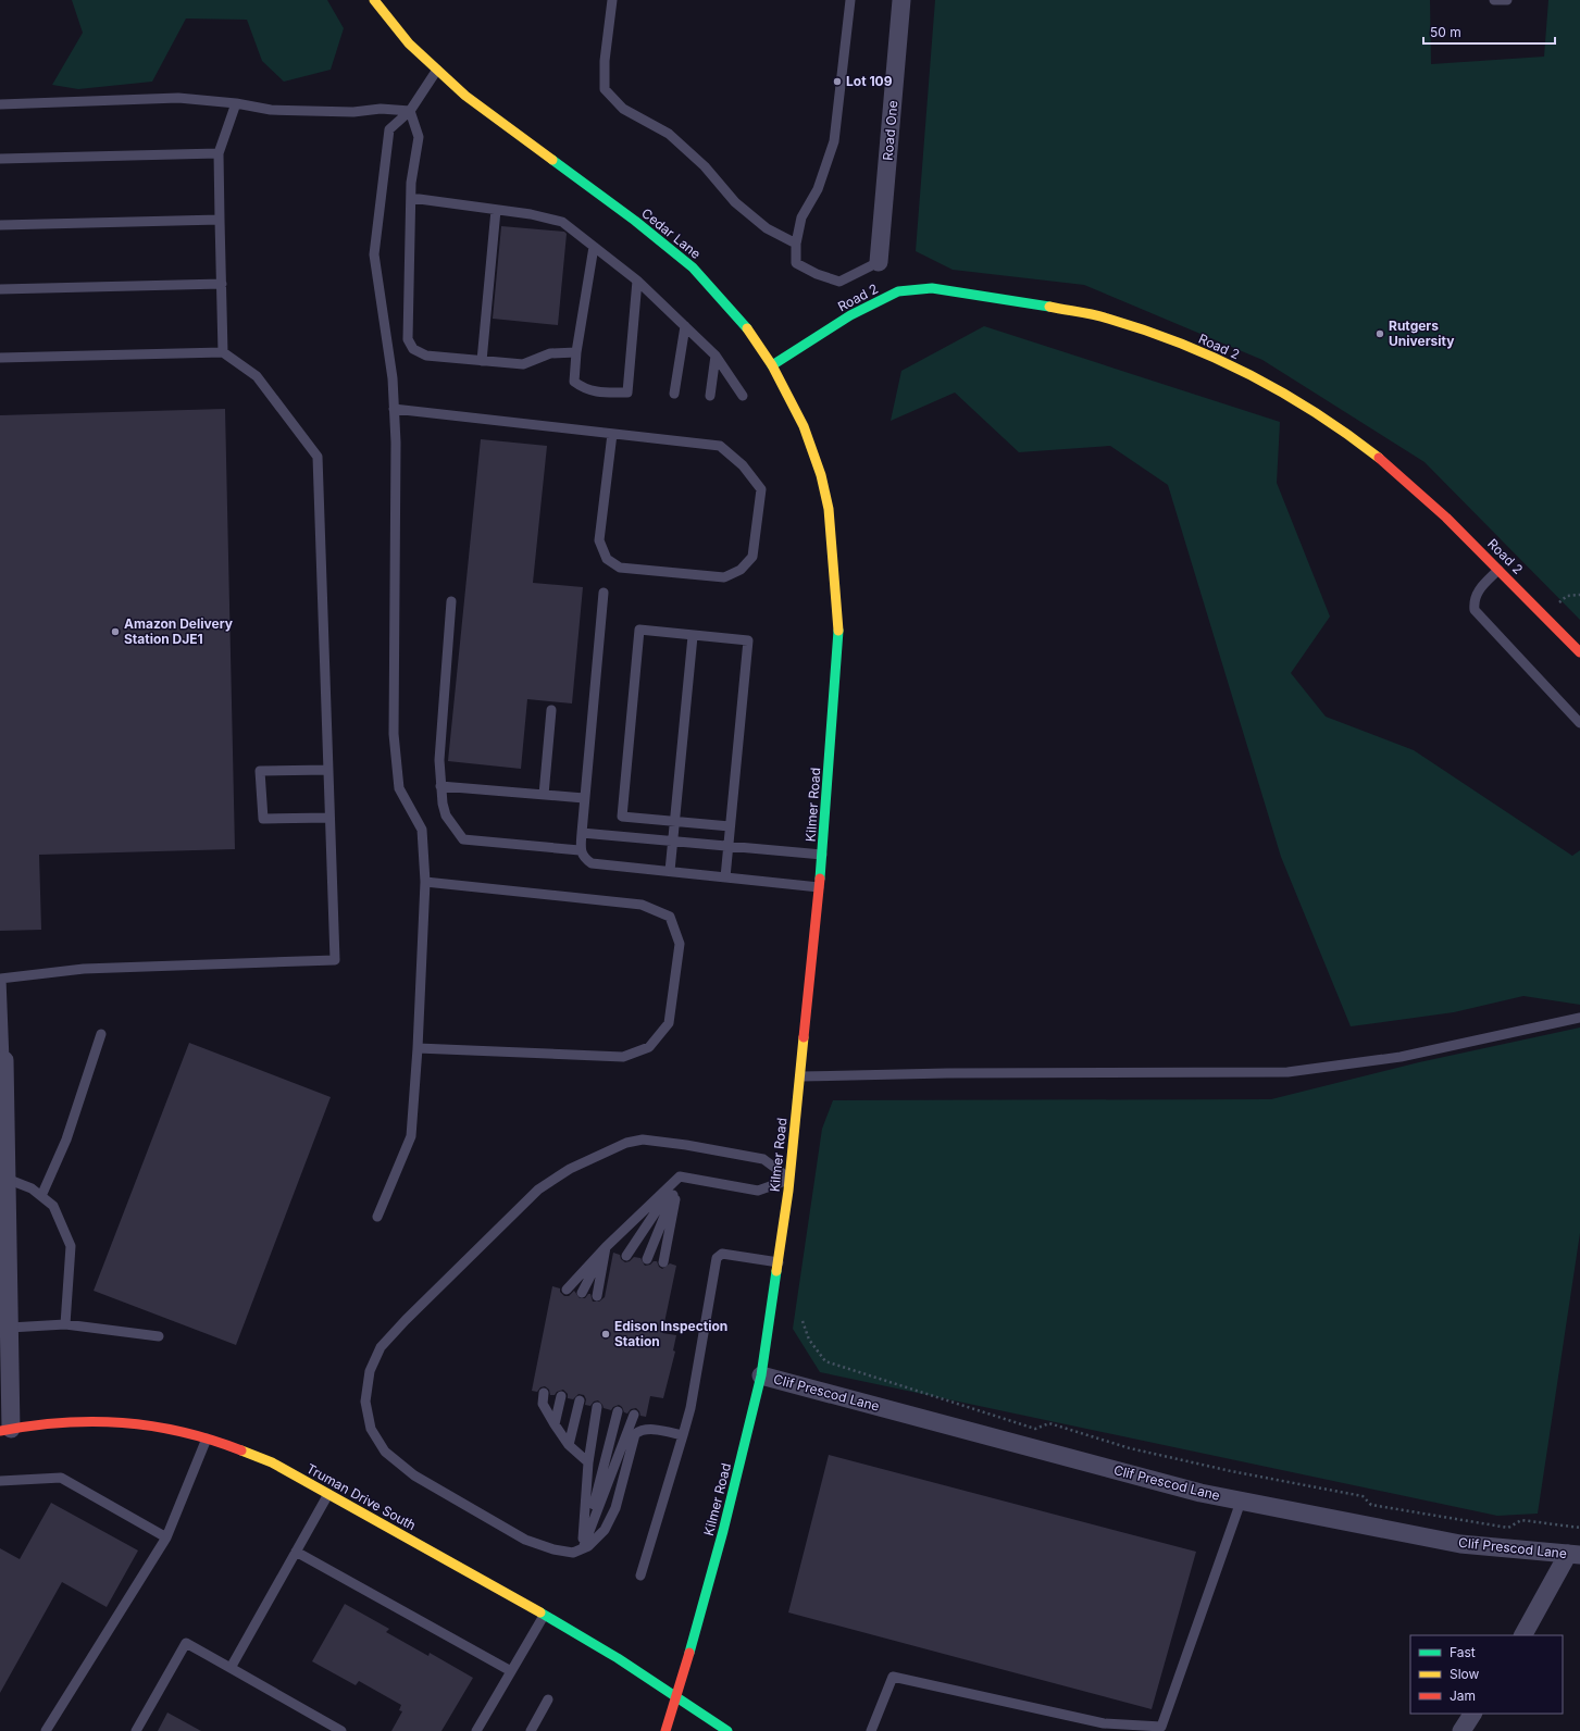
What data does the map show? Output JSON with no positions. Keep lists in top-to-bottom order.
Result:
{
  "streets": {
    "street": [
      "Road One",
      "Cedar Lane",
      "Road 2",
      "Kilmer Road",
      "Clif Prescod Lane",
      "Truman Drive South"
    ]
  },
  "crossings": [
    ["Cedar Lane", "Road 2"],
    ["Cedar Lane", "Kilmer Road"],
    ["Kilmer Road", "Clif Prescod Lane"],
    ["Kilmer Road", "Truman Drive South"]
  ],
  "places": [
    "Lot 109",
    "Rutgers University",
    "Amazon Delivery Station DJE1",
    "Edison Inspection Station"
  ],
  "legend": ["Fast", "Slow", "Jam"],
  "scale_bar": "50 m"
}
